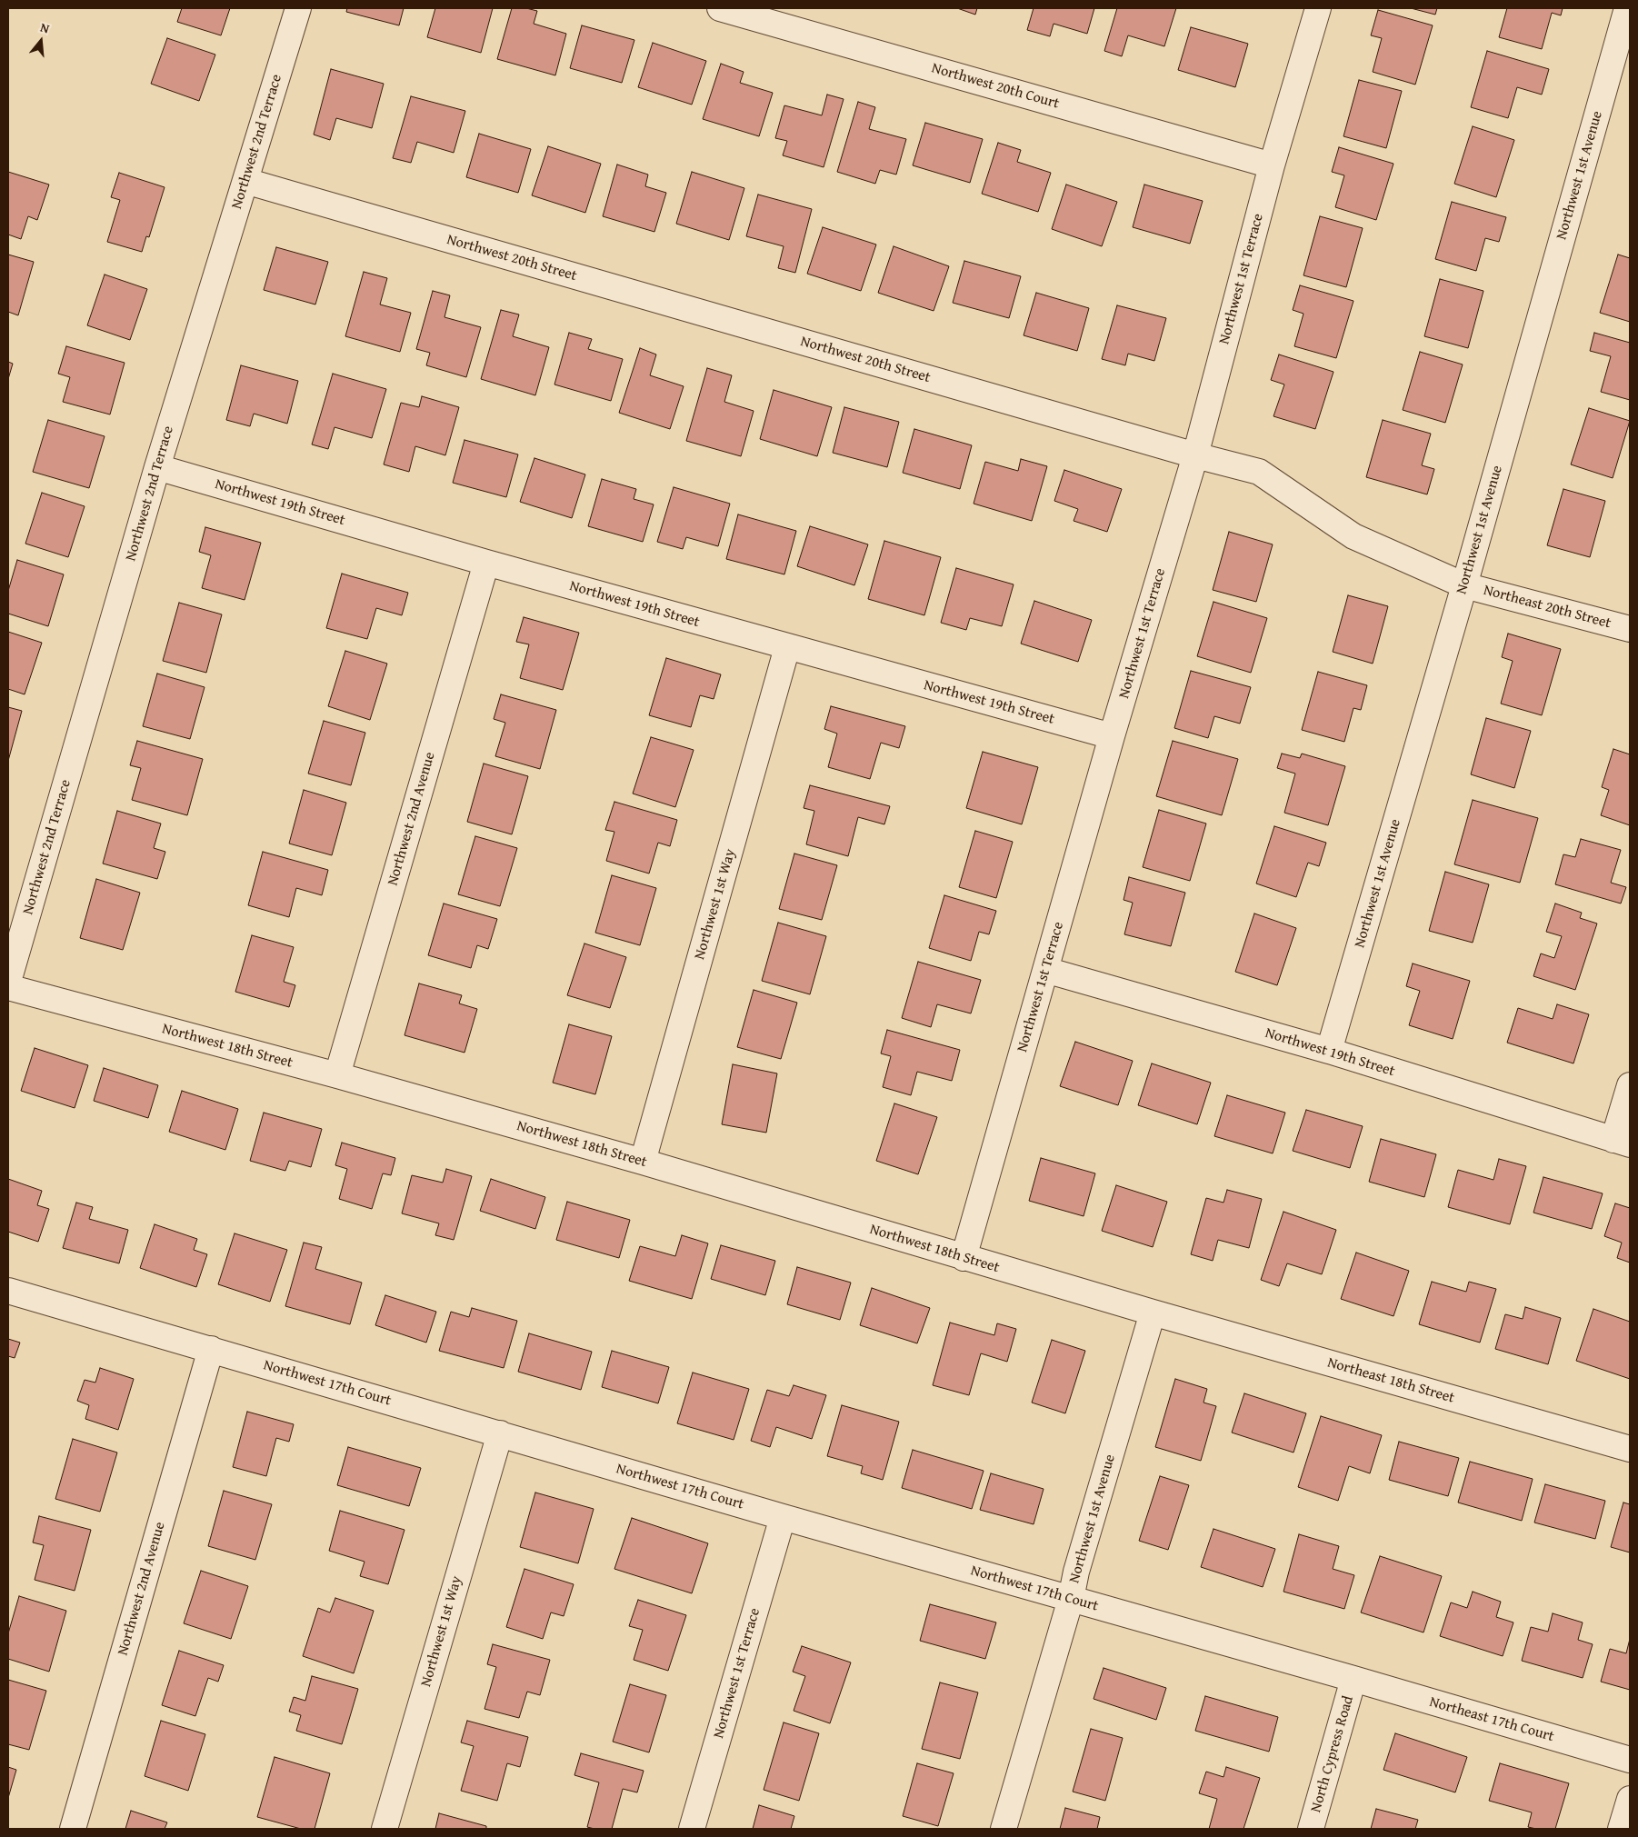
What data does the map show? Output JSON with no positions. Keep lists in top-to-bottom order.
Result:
{
  "streets": {
    "street": [
      "Northwest 20th Court",
      "Northwest 2nd Terrace",
      "Northwest 1st Avenue",
      "Northwest 20th Street",
      "Northwest 1st Terrace",
      "Northwest 19th Street",
      "Northeast 20th Street",
      "Northwest 2nd Avenue",
      "Northwest 1st Way",
      "Northwest 18th Street",
      "Northeast 18th Street",
      "Northwest 17th Court",
      "Northeast 17th Court",
      "North Cypress Road"
    ]
  },
  "crossings": [
    ["Northwest 20th Court", "Northwest 1st Terrace"],
    ["Northwest 2nd Terrace", "Northwest 20th Street"],
    ["Northwest 2nd Terrace", "Northwest 19th Street"],
    ["Northwest 1st Avenue", "Northwest 20th Street"],
    ["Northwest 1st Avenue", "Northwest 19th Street"],
    ["Northwest 1st Avenue", "Northeast 20th Street"],
    ["Northwest 1st Avenue", "Northwest 18th Street"],
    ["Northwest 1st Avenue", "Northeast 18th Street"],
    ["Northwest 1st Avenue", "Northwest 17th Court"],
    ["Northwest 20th Street", "Northwest 1st Terrace"],
    ["Northwest 20th Street", "Northeast 20th Street"],
    ["Northwest 1st Terrace", "Northwest 19th Street"],
    ["Northwest 1st Terrace", "Northwest 18th Street"],
    ["Northwest 1st Terrace", "Northwest 17th Court"],
    ["Northwest 19th Street", "Northwest 2nd Avenue"],
    ["Northwest 19th Street", "Northwest 1st Way"],
    ["Northwest 2nd Avenue", "Northwest 18th Street"],
    ["Northwest 2nd Avenue", "Northwest 17th Court"],
    ["Northwest 1st Way", "Northwest 18th Street"],
    ["Northwest 1st Way", "Northwest 17th Court"],
    ["Northwest 18th Street", "Northeast 18th Street"],
    ["Northwest 17th Court", "Northeast 17th Court"],
    ["Northwest 17th Court", "North Cypress Road"],
    ["Northeast 17th Court", "North Cypress Road"]
  ],
  "north": "top"
}
